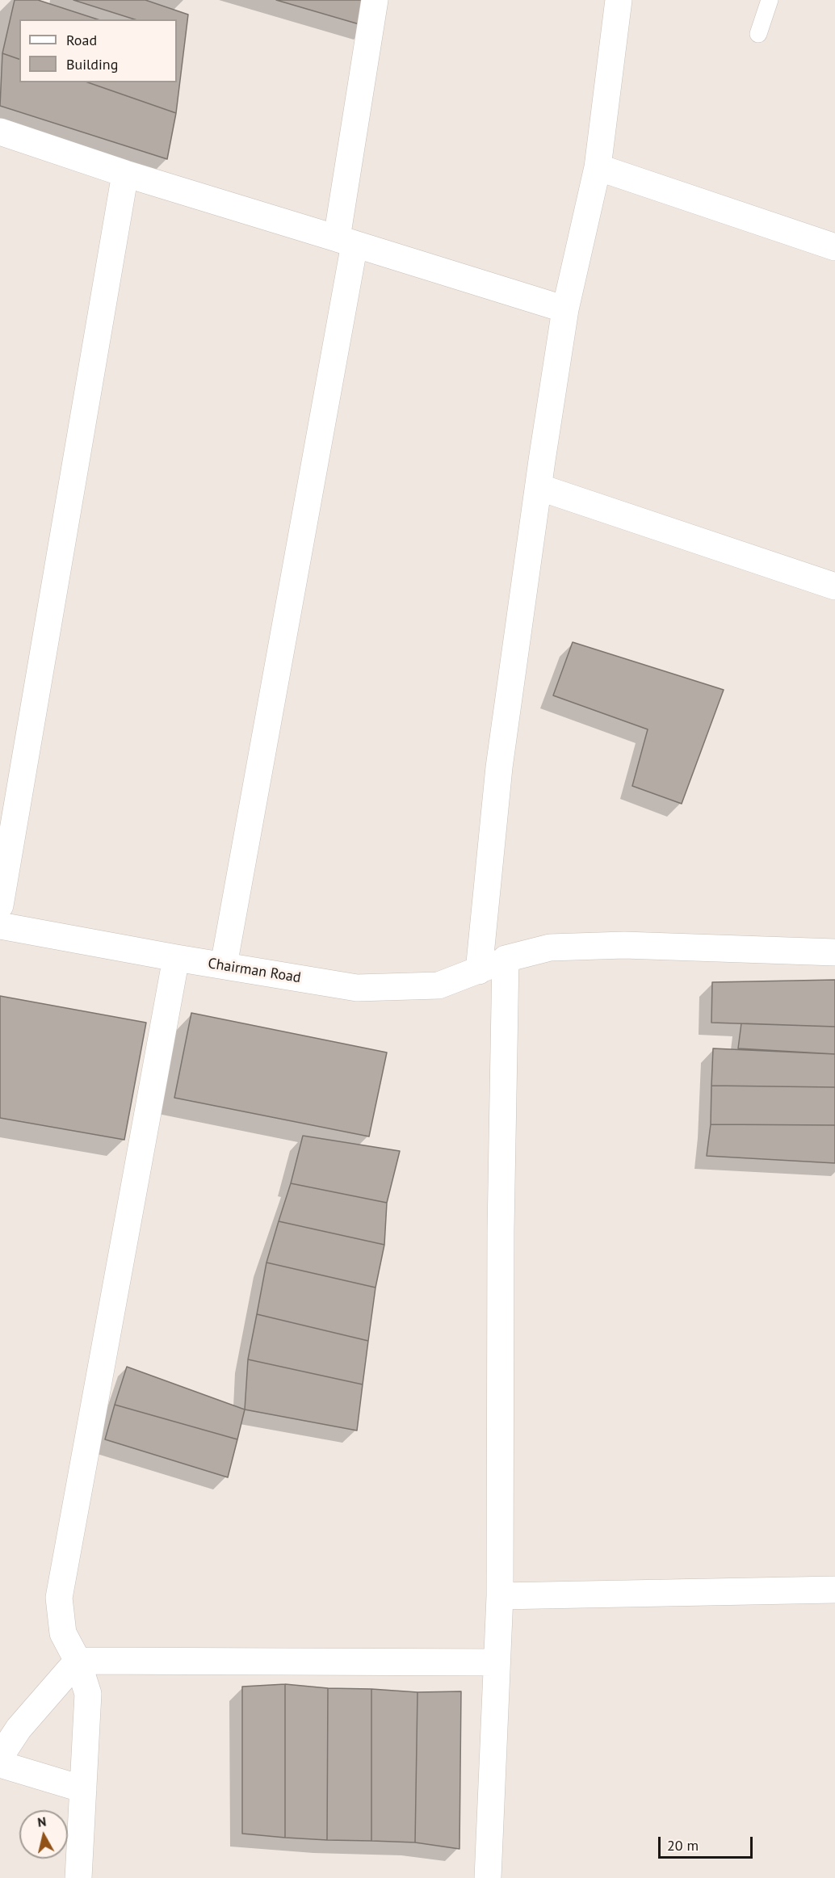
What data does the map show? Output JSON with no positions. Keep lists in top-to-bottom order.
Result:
{
  "streets": {
    "street": ["Chairman Road"]
  },
  "legend": ["Road", "Building"],
  "scale_bar": "20 m",
  "north": "top"
}
